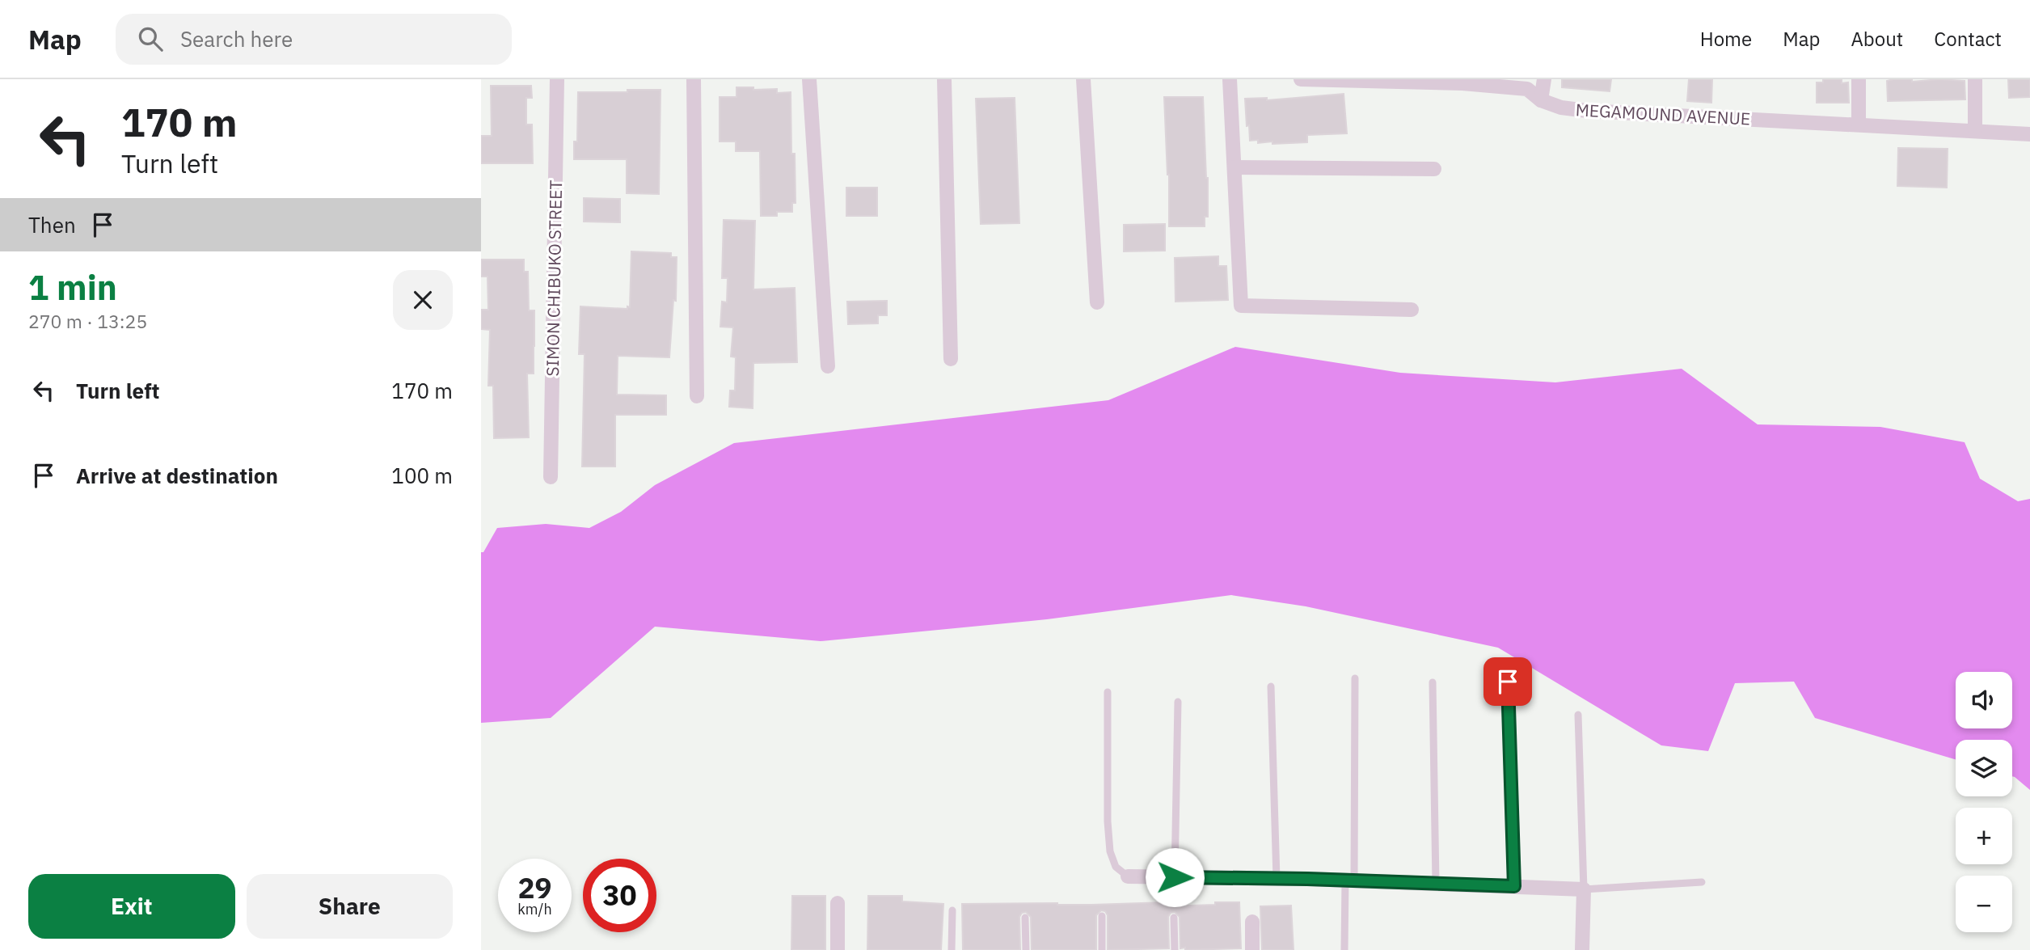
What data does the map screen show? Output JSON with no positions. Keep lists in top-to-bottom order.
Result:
{
  "streets": {
    "street": ["MEGAMOUND AVENUE", "SIMON CHIBUKO STREET"]
  },
  "page": {
    "header": "Map",
    "search": "Search here",
    "nav": [
      "Home",
      "Map",
      "About",
      "Contact"
    ],
    "turn": ["170 m", "Turn left"],
    "then": "Then",
    "heading": ["1 min", "270 m · 13:25"],
    "list": [
      {
        "name": "Turn left",
        "value": "170 m"
      },
      {
        "name": "Arrive at destination",
        "value": "100 m"
      }
    ],
    "map_buttons": ["+", "−"],
    "speed": "29 km/h",
    "limit": "30",
    "buttons": ["Exit", "Share"]
  }
}
